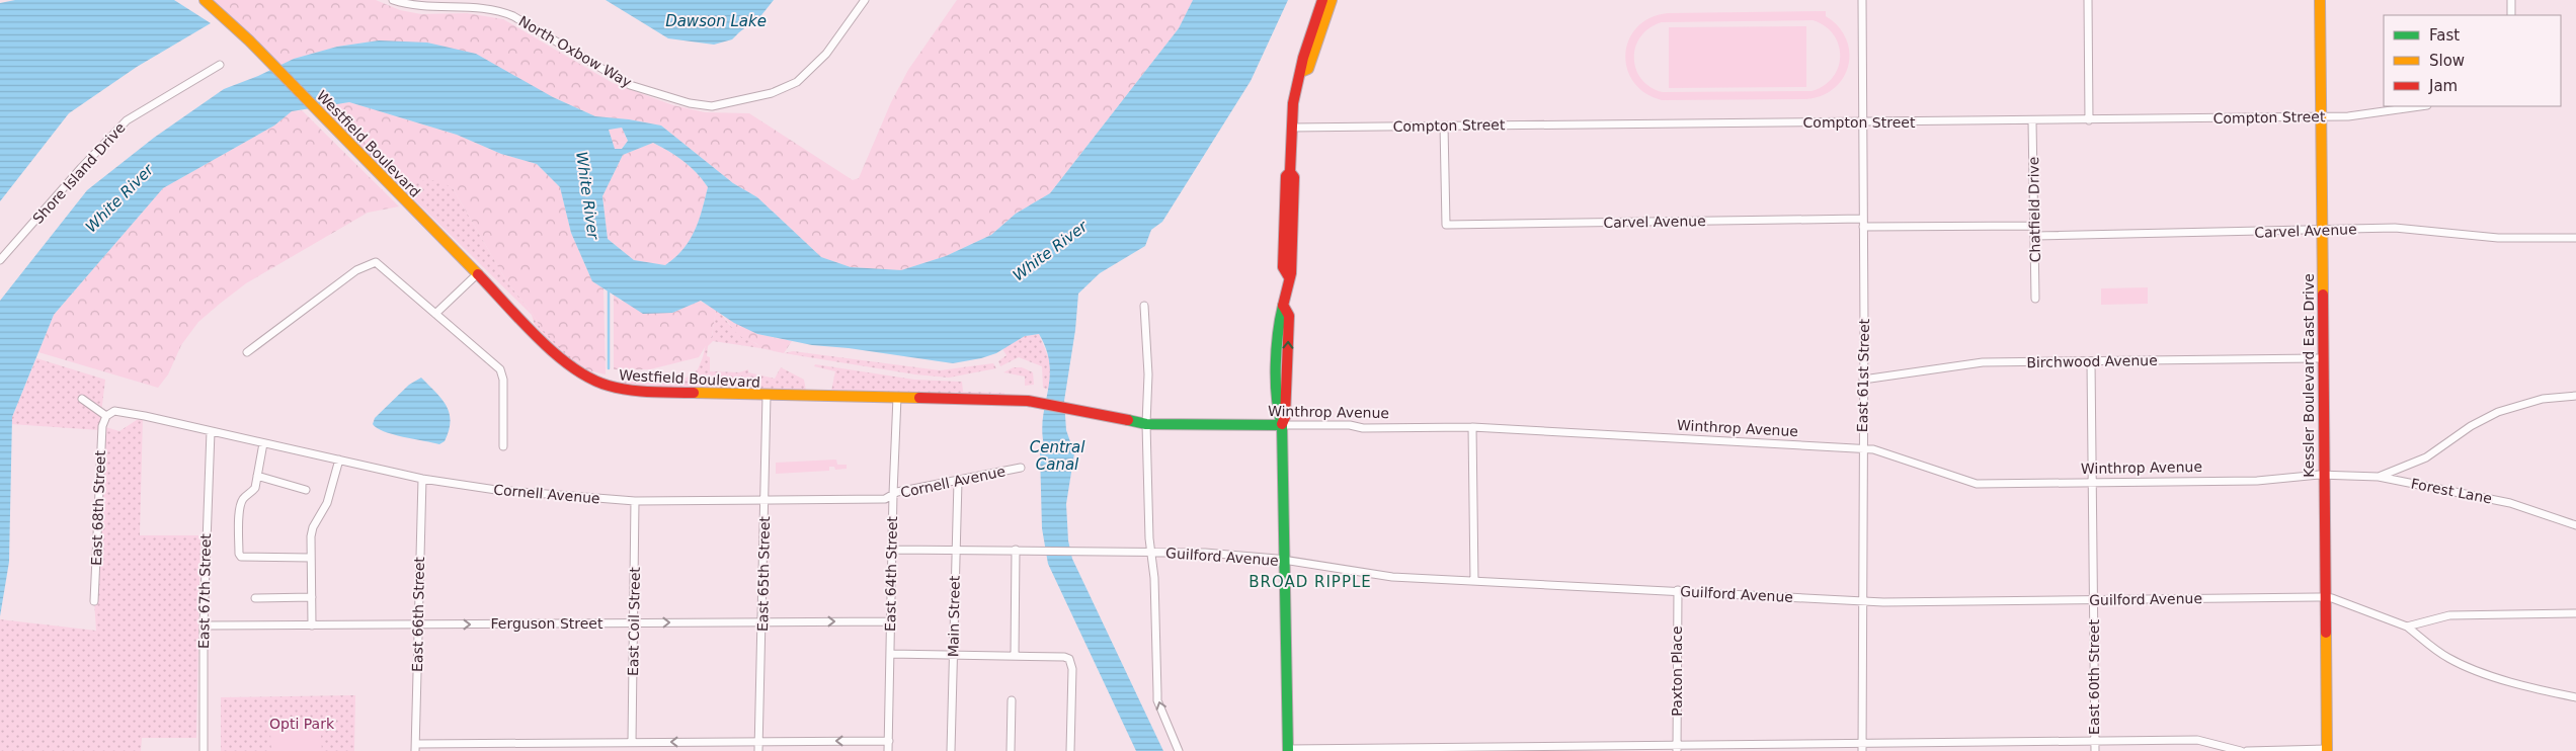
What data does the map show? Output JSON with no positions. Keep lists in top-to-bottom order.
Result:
{
  "streets": {
    "street": [
      "North Oxbow Way",
      "Compton Street",
      "Westfield Boulevard",
      "Shore Island Drive",
      "Chatfield Drive",
      "Carvel Avenue",
      "Birchwood Avenue",
      "East 61st Street",
      "Kessler Boulevard East Drive",
      "Winthrop Avenue",
      "Cornell Avenue",
      "Forest Lane",
      "East 68th Street",
      "Guilford Avenue",
      "East 65th Street",
      "East 64th Street",
      "East 67th Street",
      "East 66th Street",
      "Main Street",
      "East Coil Street",
      "Ferguson Street",
      "Paxton Place",
      "East 60th Street"
    ]
  },
  "crossings": [
    ["Compton Street", "Chatfield Drive"],
    ["Compton Street", "Carvel Avenue"],
    ["Compton Street", "East 61st Street"],
    ["Compton Street", "Kessler Boulevard East Drive"],
    ["Westfield Boulevard", "Winthrop Avenue"],
    ["Westfield Boulevard", "East 65th Street"],
    ["Westfield Boulevard", "East 64th Street"],
    ["Chatfield Drive", "Carvel Avenue"],
    ["Carvel Avenue", "East 61st Street"],
    ["Carvel Avenue", "Kessler Boulevard East Drive"],
    ["Birchwood Avenue", "East 61st Street"],
    ["Birchwood Avenue", "Kessler Boulevard East Drive"],
    ["Birchwood Avenue", "East 60th Street"],
    ["East 61st Street", "Winthrop Avenue"],
    ["East 61st Street", "Guilford Avenue"],
    ["Kessler Boulevard East Drive", "Winthrop Avenue"],
    ["Kessler Boulevard East Drive", "Forest Lane"],
    ["Kessler Boulevard East Drive", "Guilford Avenue"],
    ["Winthrop Avenue", "Forest Lane"],
    ["Winthrop Avenue", "East 60th Street"],
    ["Cornell Avenue", "East 68th Street"],
    ["Cornell Avenue", "East 65th Street"],
    ["Cornell Avenue", "East 64th Street"],
    ["Cornell Avenue", "East 67th Street"],
    ["Cornell Avenue", "East 66th Street"],
    ["Cornell Avenue", "Main Street"],
    ["Cornell Avenue", "East Coil Street"],
    ["Guilford Avenue", "East 64th Street"],
    ["Guilford Avenue", "Main Street"],
    ["Guilford Avenue", "Paxton Place"],
    ["Guilford Avenue", "East 60th Street"],
    ["East 65th Street", "Ferguson Street"],
    ["East 64th Street", "Ferguson Street"],
    ["East 67th Street", "Ferguson Street"],
    ["East 66th Street", "Ferguson Street"],
    ["East Coil Street", "Ferguson Street"]
  ],
  "one_way": ["Ferguson Street"],
  "districts": ["BROAD RIPPLE"],
  "water": ["Dawson Lake", "White River", "Central Canal"],
  "parks": ["Opti Park"],
  "legend": ["Fast", "Slow", "Jam"]
}
